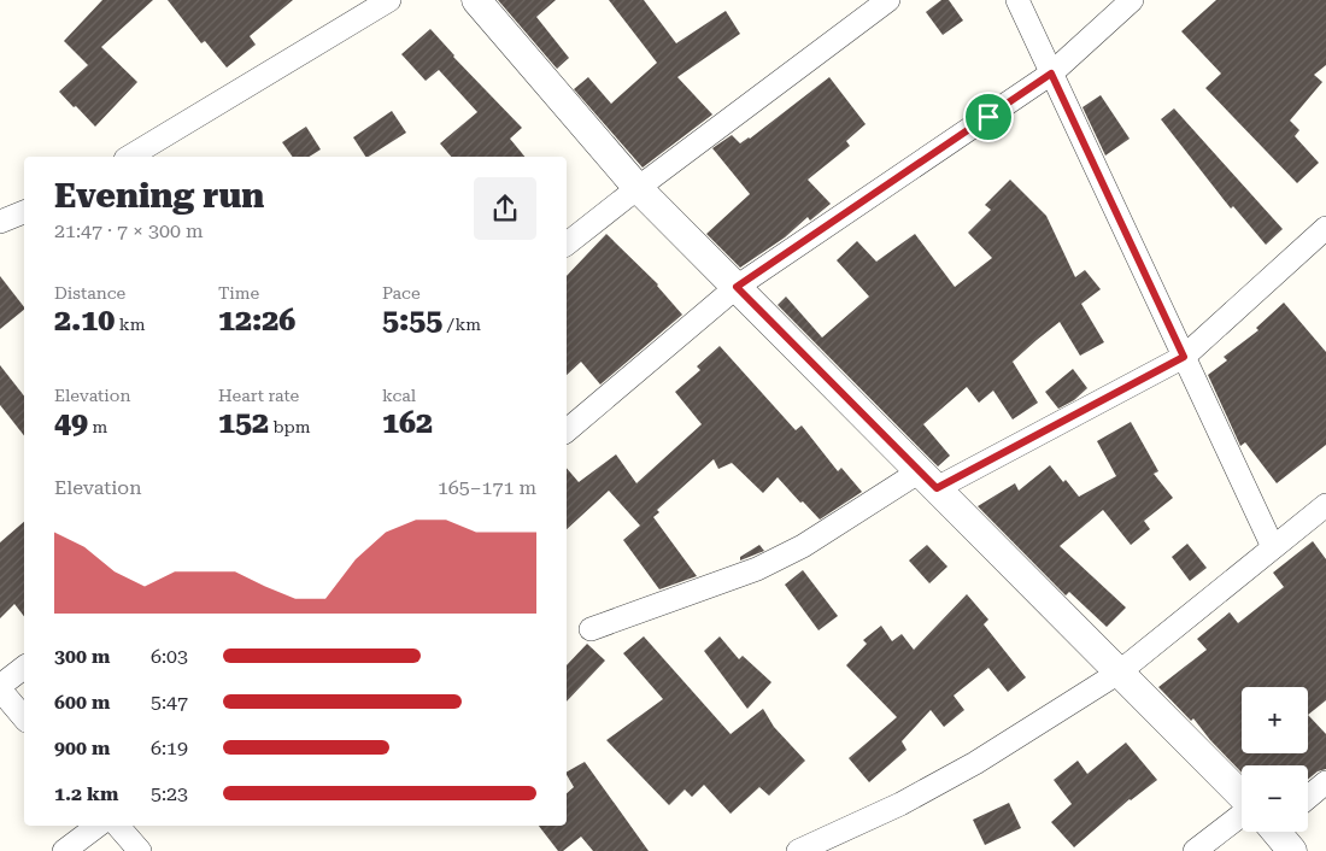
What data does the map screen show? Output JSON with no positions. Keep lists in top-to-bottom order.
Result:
{
  "page": {
    "heading": ["Evening run", "21:47 · 7 × 300 m"],
    "stats": [
      ["Distance", "2.10 km"],
      ["Time", "12:26"],
      ["Pace", "5:55 /km"],
      ["Elevation", "49 m"],
      ["Heart rate", "152 bpm"],
      ["kcal", "162"]
    ],
    "chart": ["Elevation", "165–171 m"],
    "list": [
      {
        "name": "300 m",
        "note": "6:03"
      },
      {
        "name": "600 m",
        "note": "5:47"
      },
      {
        "name": "900 m",
        "note": "6:19"
      },
      {
        "name": "1.2 km",
        "note": "5:23"
      }
    ],
    "map_buttons": ["+", "−"]
  }
}
